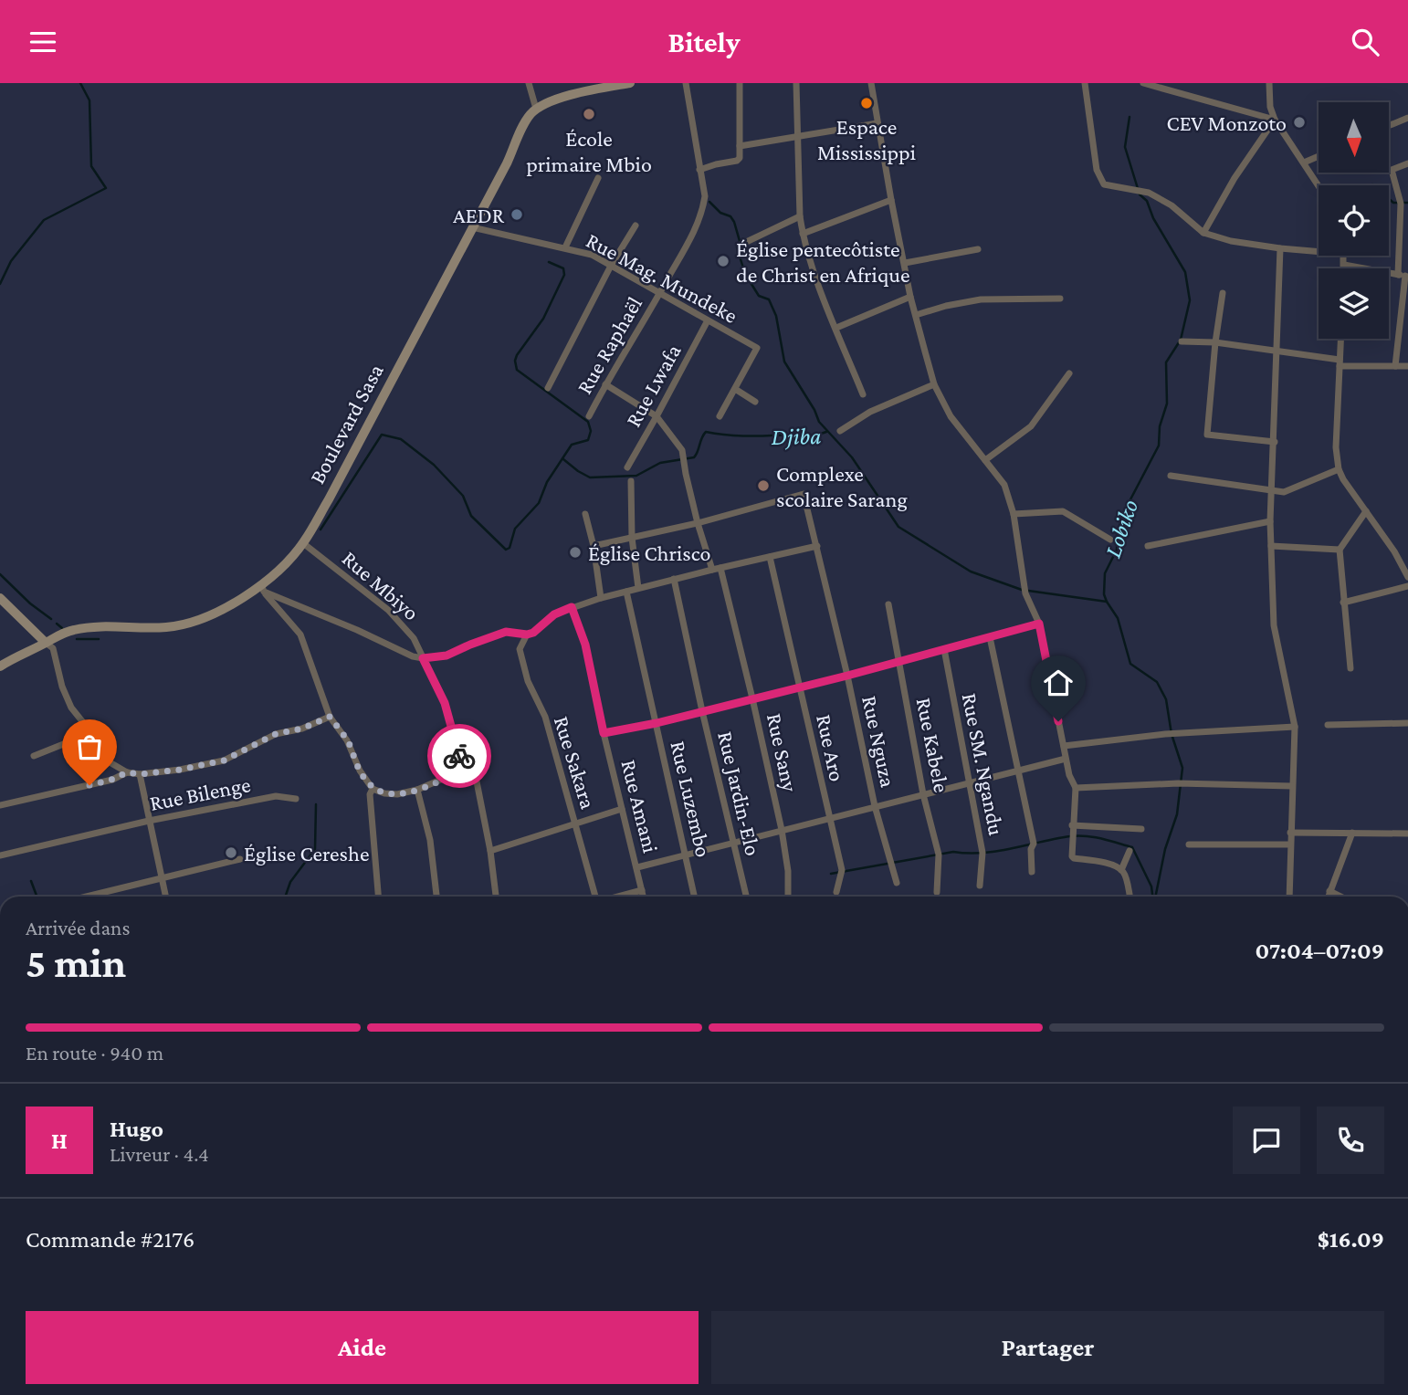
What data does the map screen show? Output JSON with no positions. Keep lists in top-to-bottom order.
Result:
{
  "streets": {
    "street": [
      "Rue Mag. Mundeke",
      "Rue Raphaël",
      "Rue Lwafa",
      "Boulevard Sasa",
      "Rue Mbiyo",
      "Rue Nguza",
      "Rue Kabele",
      "Rue Aro",
      "Rue Sany",
      "Rue Sakara",
      "Rue SM. Ngandu",
      "Rue Bilenge",
      "Rue Jardin-Elo",
      "Rue Luzembo",
      "Rue Amani"
    ]
  },
  "crossings": [
    ["Rue Mag. Mundeke", "Rue Raphaël"],
    ["Rue Mag. Mundeke", "Rue Lwafa"],
    ["Rue Mag. Mundeke", "Boulevard Sasa"],
    ["Boulevard Sasa", "Rue Mbiyo"]
  ],
  "water": ["Djiba", "Lobiko"],
  "places": [
    "Espace Mississippi",
    "École primaire Mbio",
    "CEV Monzoto",
    "AEDR",
    "Église pentecôtiste de Christ en Afrique",
    "Complexe scolaire Sarang",
    "Église Chrisco",
    "Église Cereshe"
  ],
  "north": "bottom",
  "page": {
    "header": "Bitely",
    "heading": ["5 min", "Arrivée dans", "07:04–07:09"],
    "panel": [
      "Hugo",
      "Livreur · 4.4",
      "Commande #2176",
      "$16.09"
    ],
    "bar": "En route · 940 m",
    "round": "H",
    "buttons": ["Aide", "Partager"]
  }
}
